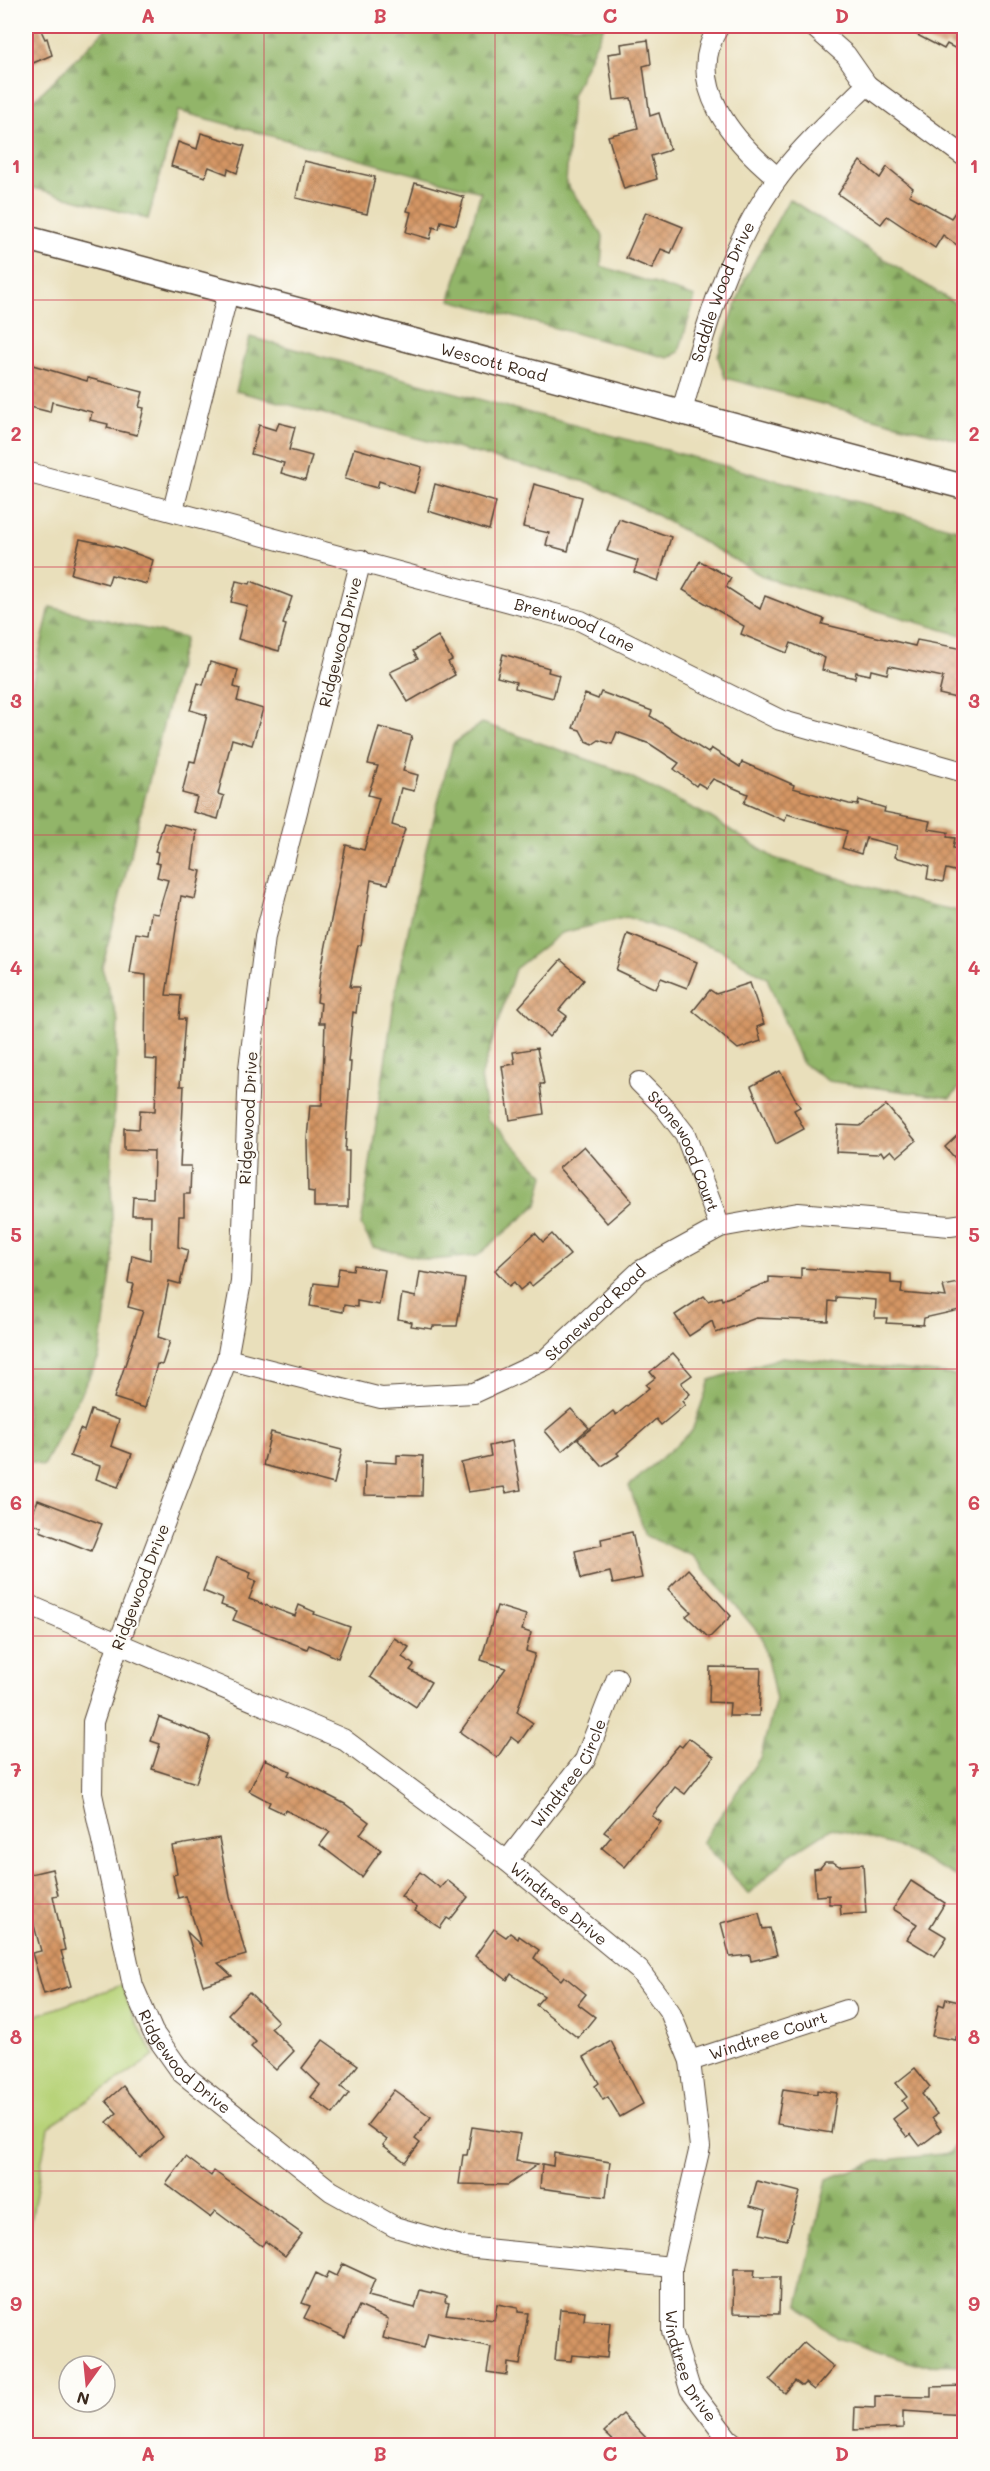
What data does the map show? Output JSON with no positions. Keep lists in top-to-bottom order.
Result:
{
  "streets": {
    "street": [
      "Saddle Wood Drive",
      "Wescott Road",
      "Brentwood Lane",
      "Ridgewood Drive",
      "Stonewood Court",
      "Stonewood Road",
      "Windtree Circle",
      "Windtree Drive",
      "Windtree Court"
    ]
  },
  "crossings": [
    ["Saddle Wood Drive", "Wescott Road"],
    ["Brentwood Lane", "Ridgewood Drive"],
    ["Ridgewood Drive", "Stonewood Road"],
    ["Ridgewood Drive", "Windtree Drive"],
    ["Stonewood Court", "Stonewood Road"],
    ["Windtree Circle", "Windtree Drive"],
    ["Windtree Drive", "Windtree Court"]
  ],
  "north": "bottom",
  "grid": {
    "columns": [
      "A",
      "B",
      "C",
      "D"
    ],
    "rows": [
      "1",
      "2",
      "3",
      "4",
      "5",
      "6",
      "7",
      "8",
      "9"
    ]
  }
}
